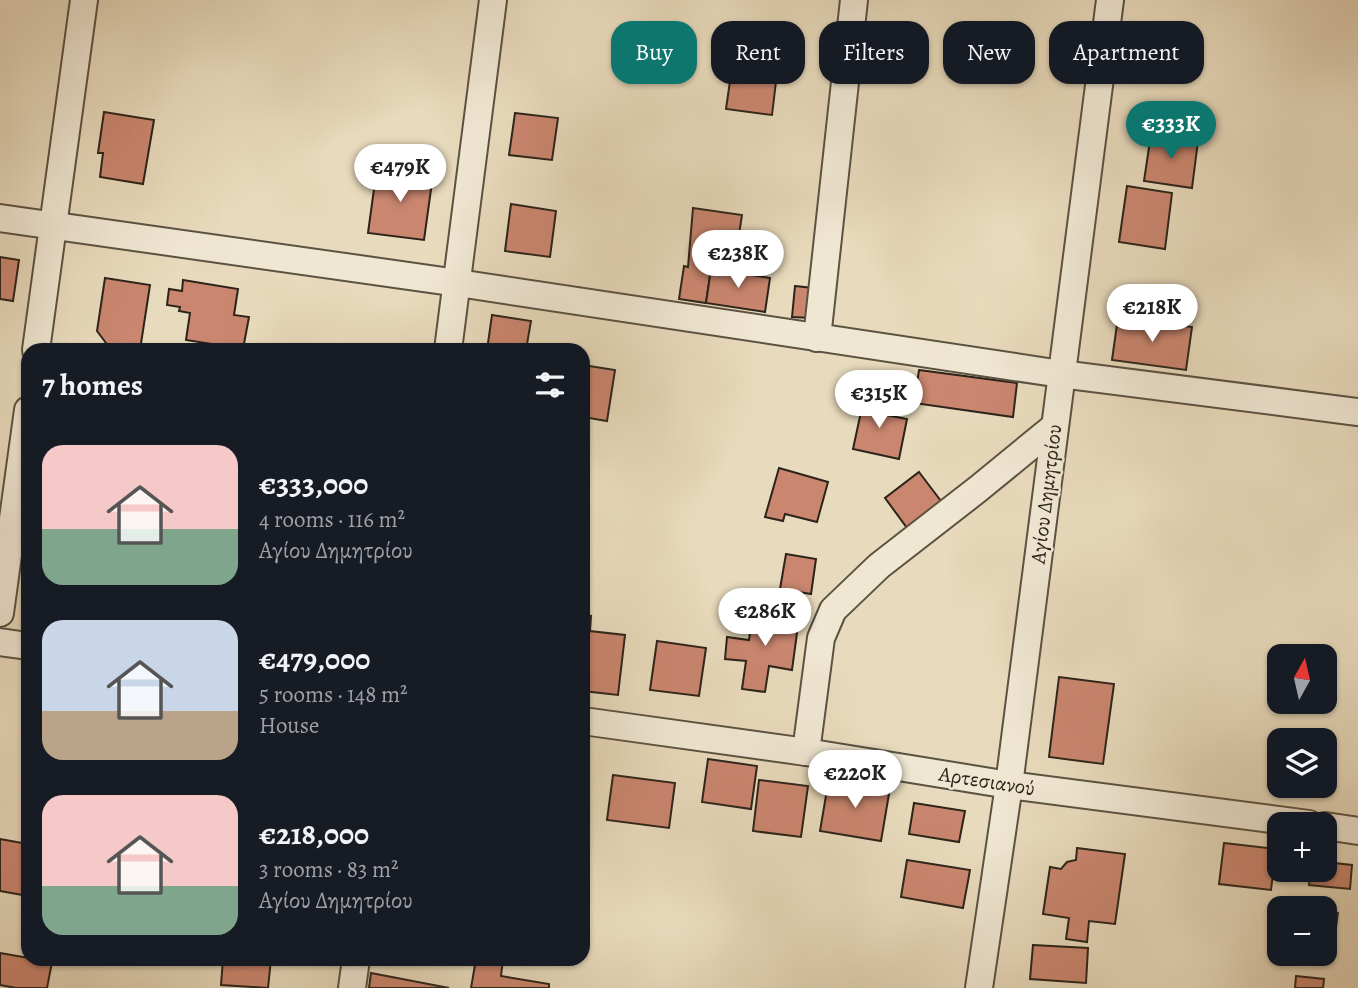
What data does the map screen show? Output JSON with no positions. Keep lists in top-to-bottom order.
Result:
{
  "streets": {
    "street": ["Αγίου Δημητρίου", "Αρτεσιανού"]
  },
  "crossings": [
    ["Αγίου Δημητρίου", "Αρτεσιανού"]
  ],
  "north": "top",
  "page": {
    "chip": [
      "Buy",
      "Rent",
      "Filters",
      "New",
      "Apartment"
    ],
    "price": [
      "€333K",
      "€479K",
      "€238K",
      "€218K",
      "€315K",
      "€286K",
      "€220K"
    ],
    "heading": "7 homes",
    "list": [
      {
        "name": "€333,000",
        "note": "4 rooms · 116 m² · Αγίου Δημητρίου"
      },
      {
        "name": "€479,000",
        "note": "5 rooms · 148 m² · House"
      },
      {
        "name": "€218,000",
        "note": "3 rooms · 83 m² · Αγίου Δημητρίου"
      }
    ],
    "map_buttons": ["+", "−"]
  }
}
